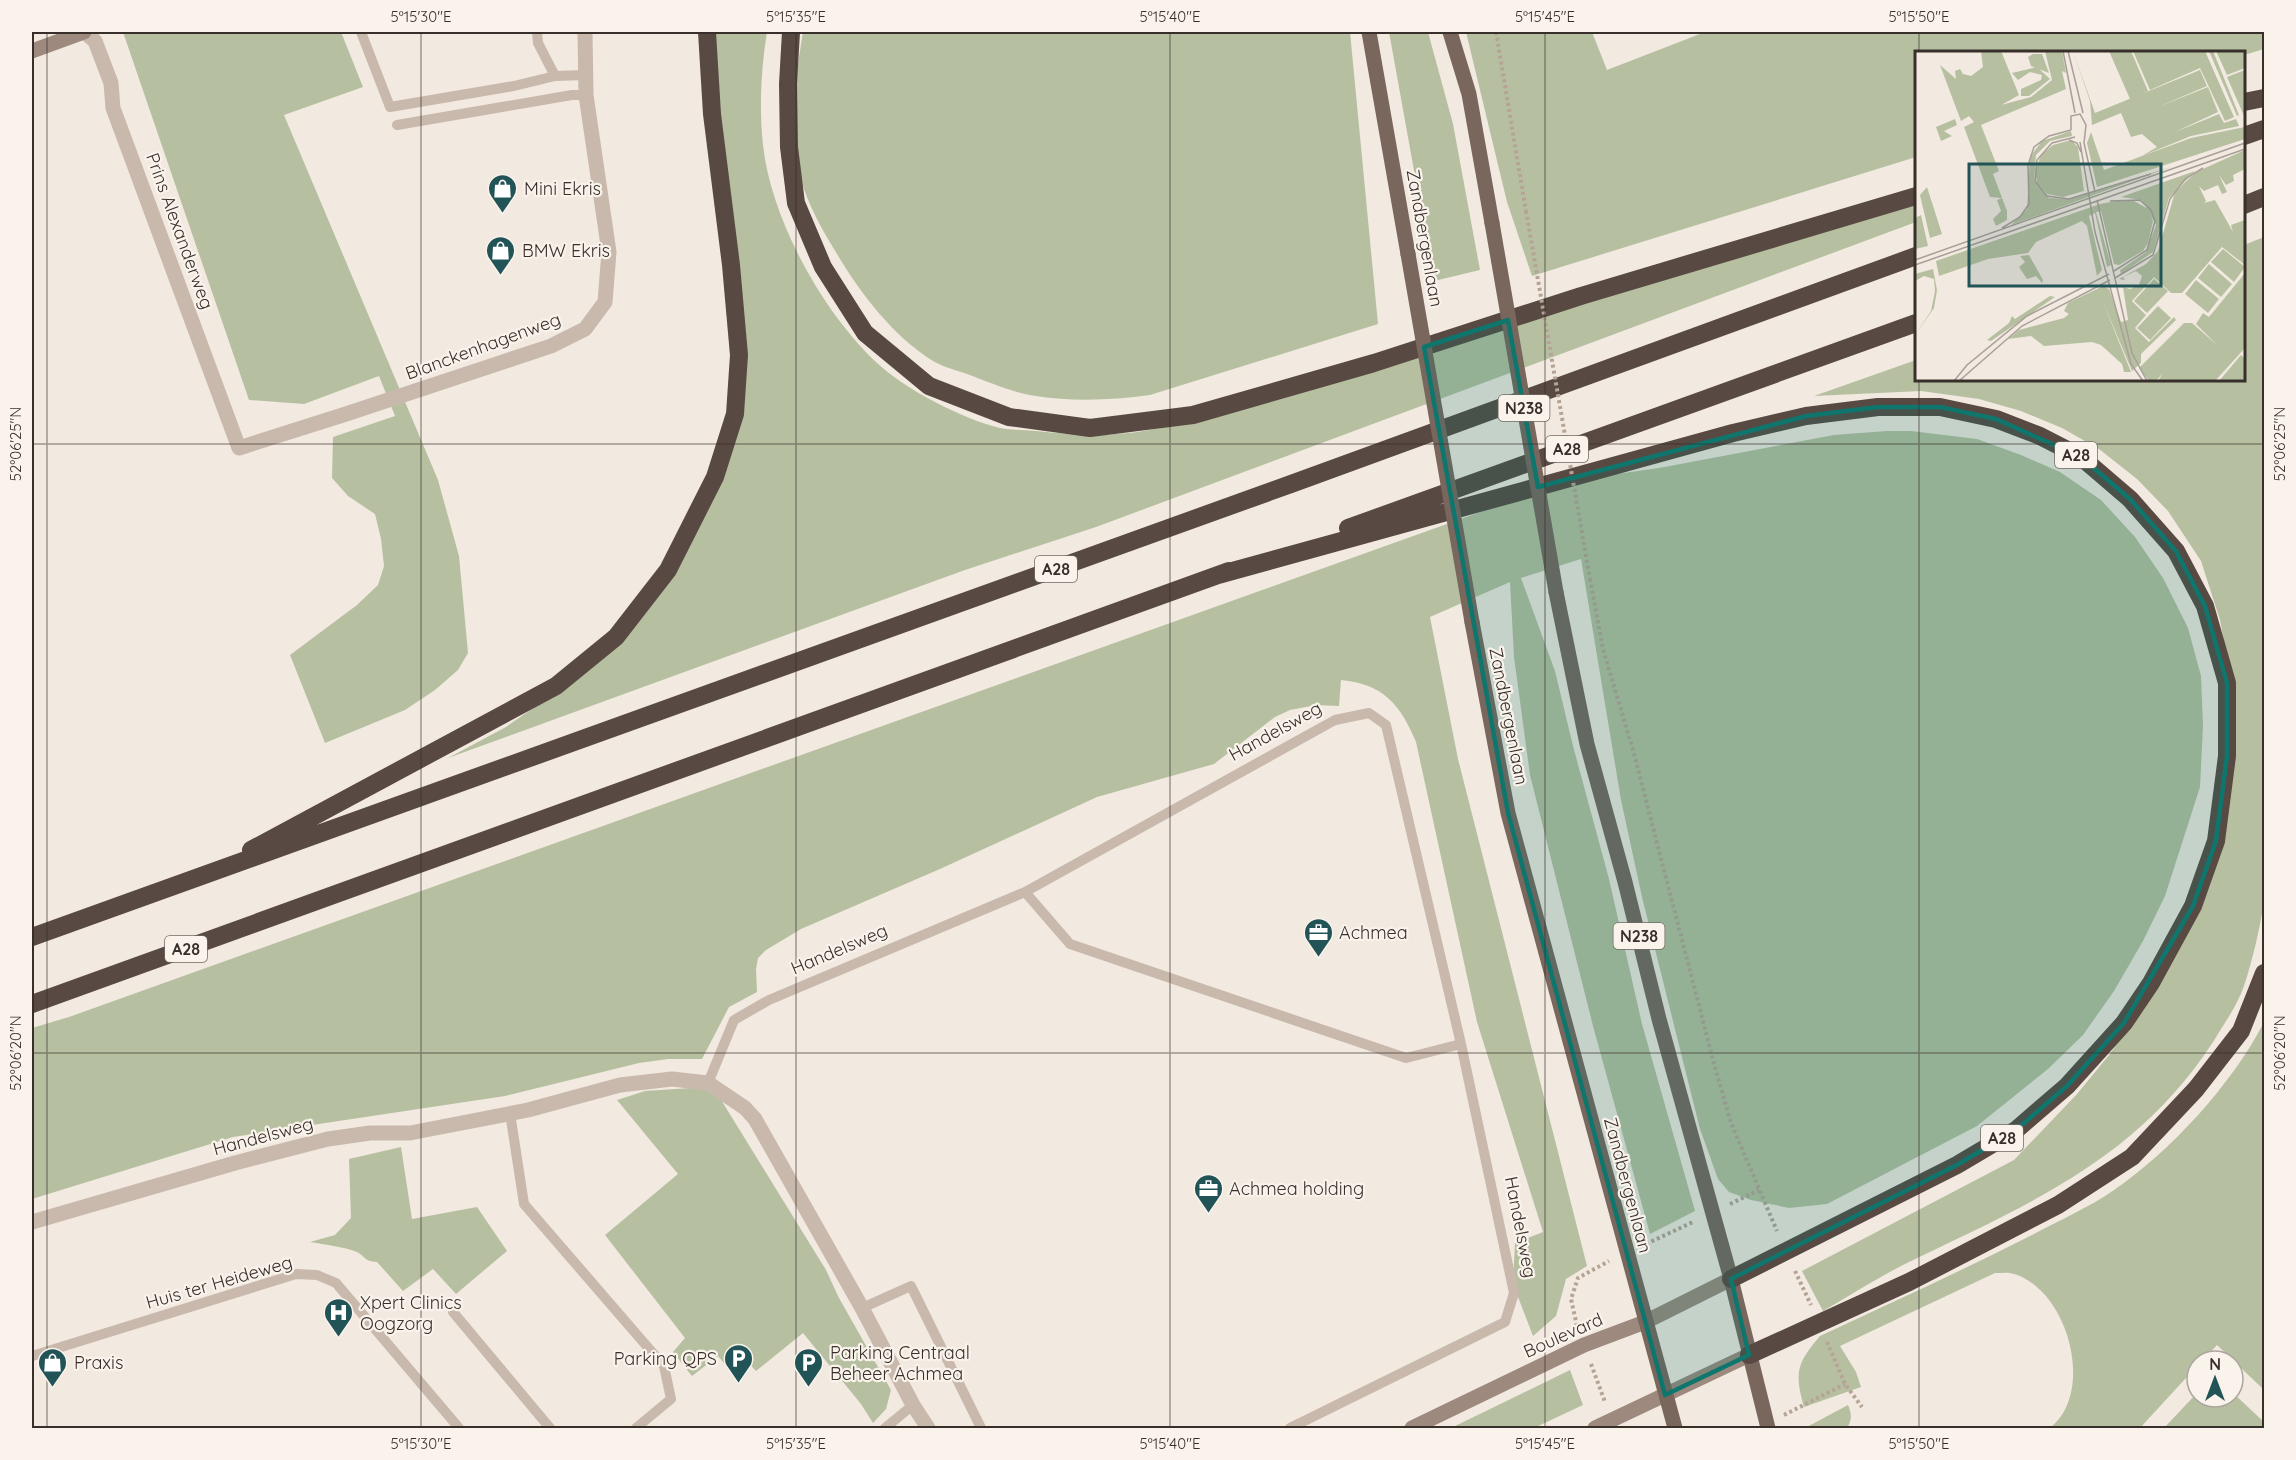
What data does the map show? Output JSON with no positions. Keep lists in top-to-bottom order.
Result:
{
  "streets": {
    "highway": ["A28"],
    "main road": ["Zandbergenlaan", "N238", "Boulevard"],
    "street": ["Prins Alexanderweg", "Blanckenhagenweg", "Handelsweg"],
    "lane": ["Huis ter Heideweg"]
  },
  "crossings": [
    ["Prins Alexanderweg", "Blanckenhagenweg"],
    ["Zandbergenlaan", "Boulevard"],
    ["N238", "A28"],
    ["N238", "Boulevard"],
    ["A28", "Boulevard"]
  ],
  "places": {
    "shop": ["Mini Ekris", "BMW Ekris", "Praxis"],
    "office": ["Achmea", "Achmea holding"],
    "hospital": ["Xpert Clinics Oogzorg"],
    "parking": ["Parking QPS", "Parking Centraal Beheer Achmea"]
  },
  "north": "top",
  "coordinates": [
    "5°15'30\"E",
    "5°15'35\"E",
    "5°15'40\"E",
    "5°15'45\"E",
    "5°15'50\"E",
    "52°06'25\"N",
    "52°06'20\"N"
  ]
}
